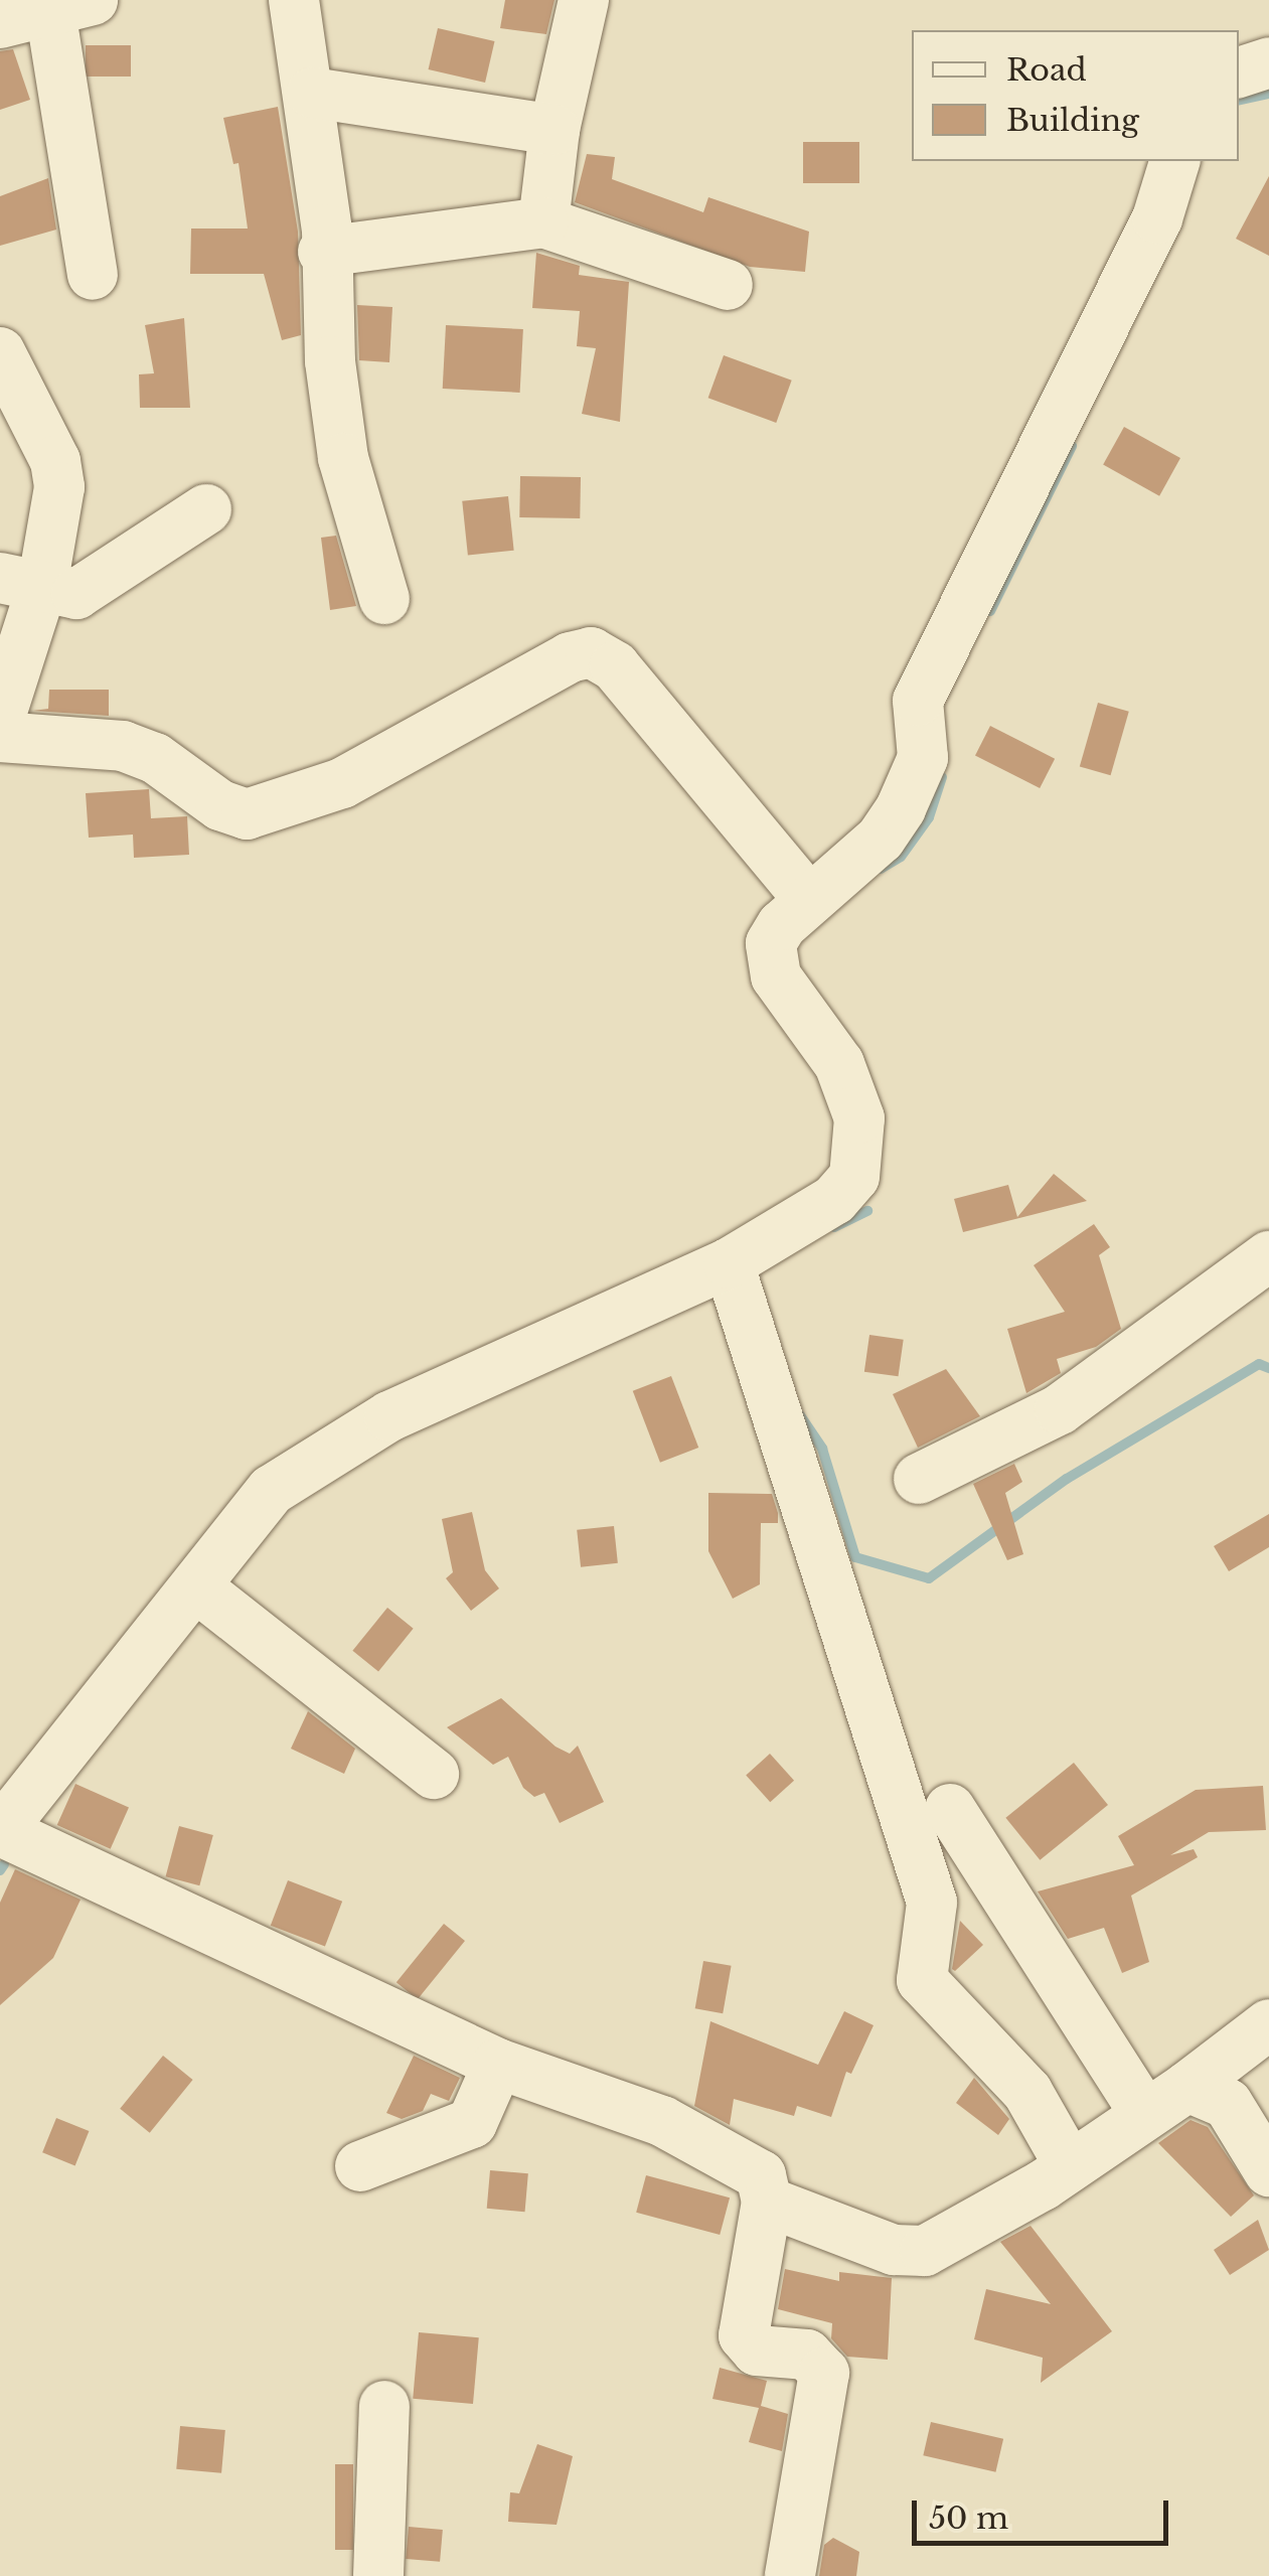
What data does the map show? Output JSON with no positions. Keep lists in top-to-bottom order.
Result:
{
  "legend": ["Road", "Building"],
  "scale_bar": "50 m"
}
